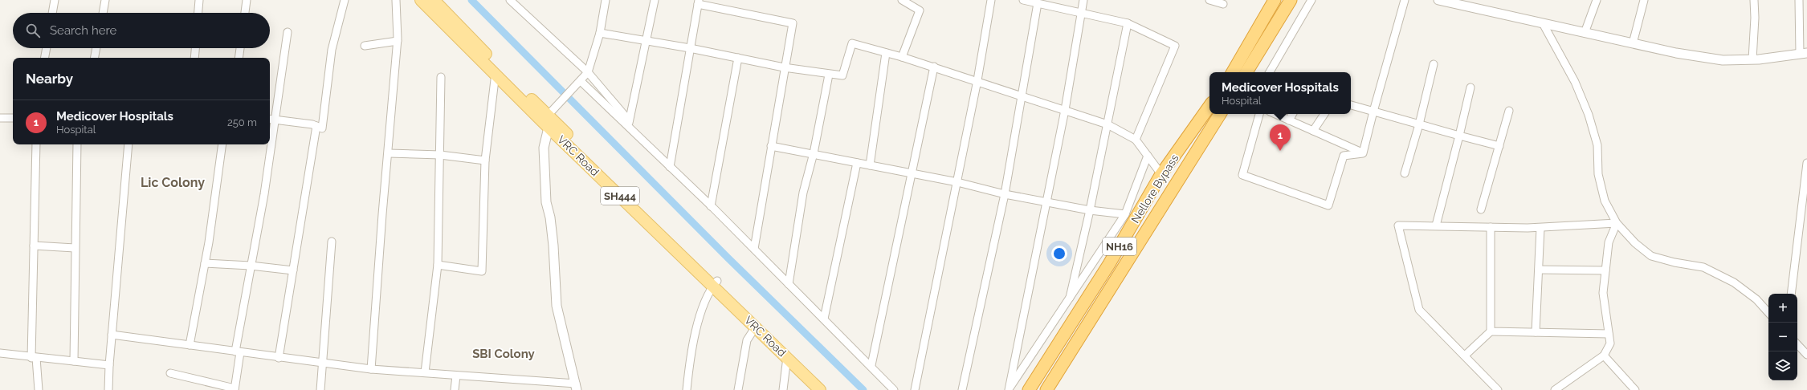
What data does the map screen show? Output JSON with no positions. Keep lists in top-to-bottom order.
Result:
{
  "streets": {
    "highway": ["Nellore Bypass", "NH16"],
    "main road": ["VRC Road", "SH444"]
  },
  "crossings": [
    ["VRC Road", "SH444"]
  ],
  "districts": ["Lic Colony", "SBI Colony"],
  "page": {
    "search": "Search here",
    "heading": "Nearby",
    "popup": ["Medicover Hospitals", "Hospital"],
    "list": [
      {
        "mark": "1",
        "name": "Medicover Hospitals",
        "note": "Hospital",
        "value": "250 m"
      }
    ],
    "pins": "1",
    "map_buttons": ["+", "−"]
  }
}
